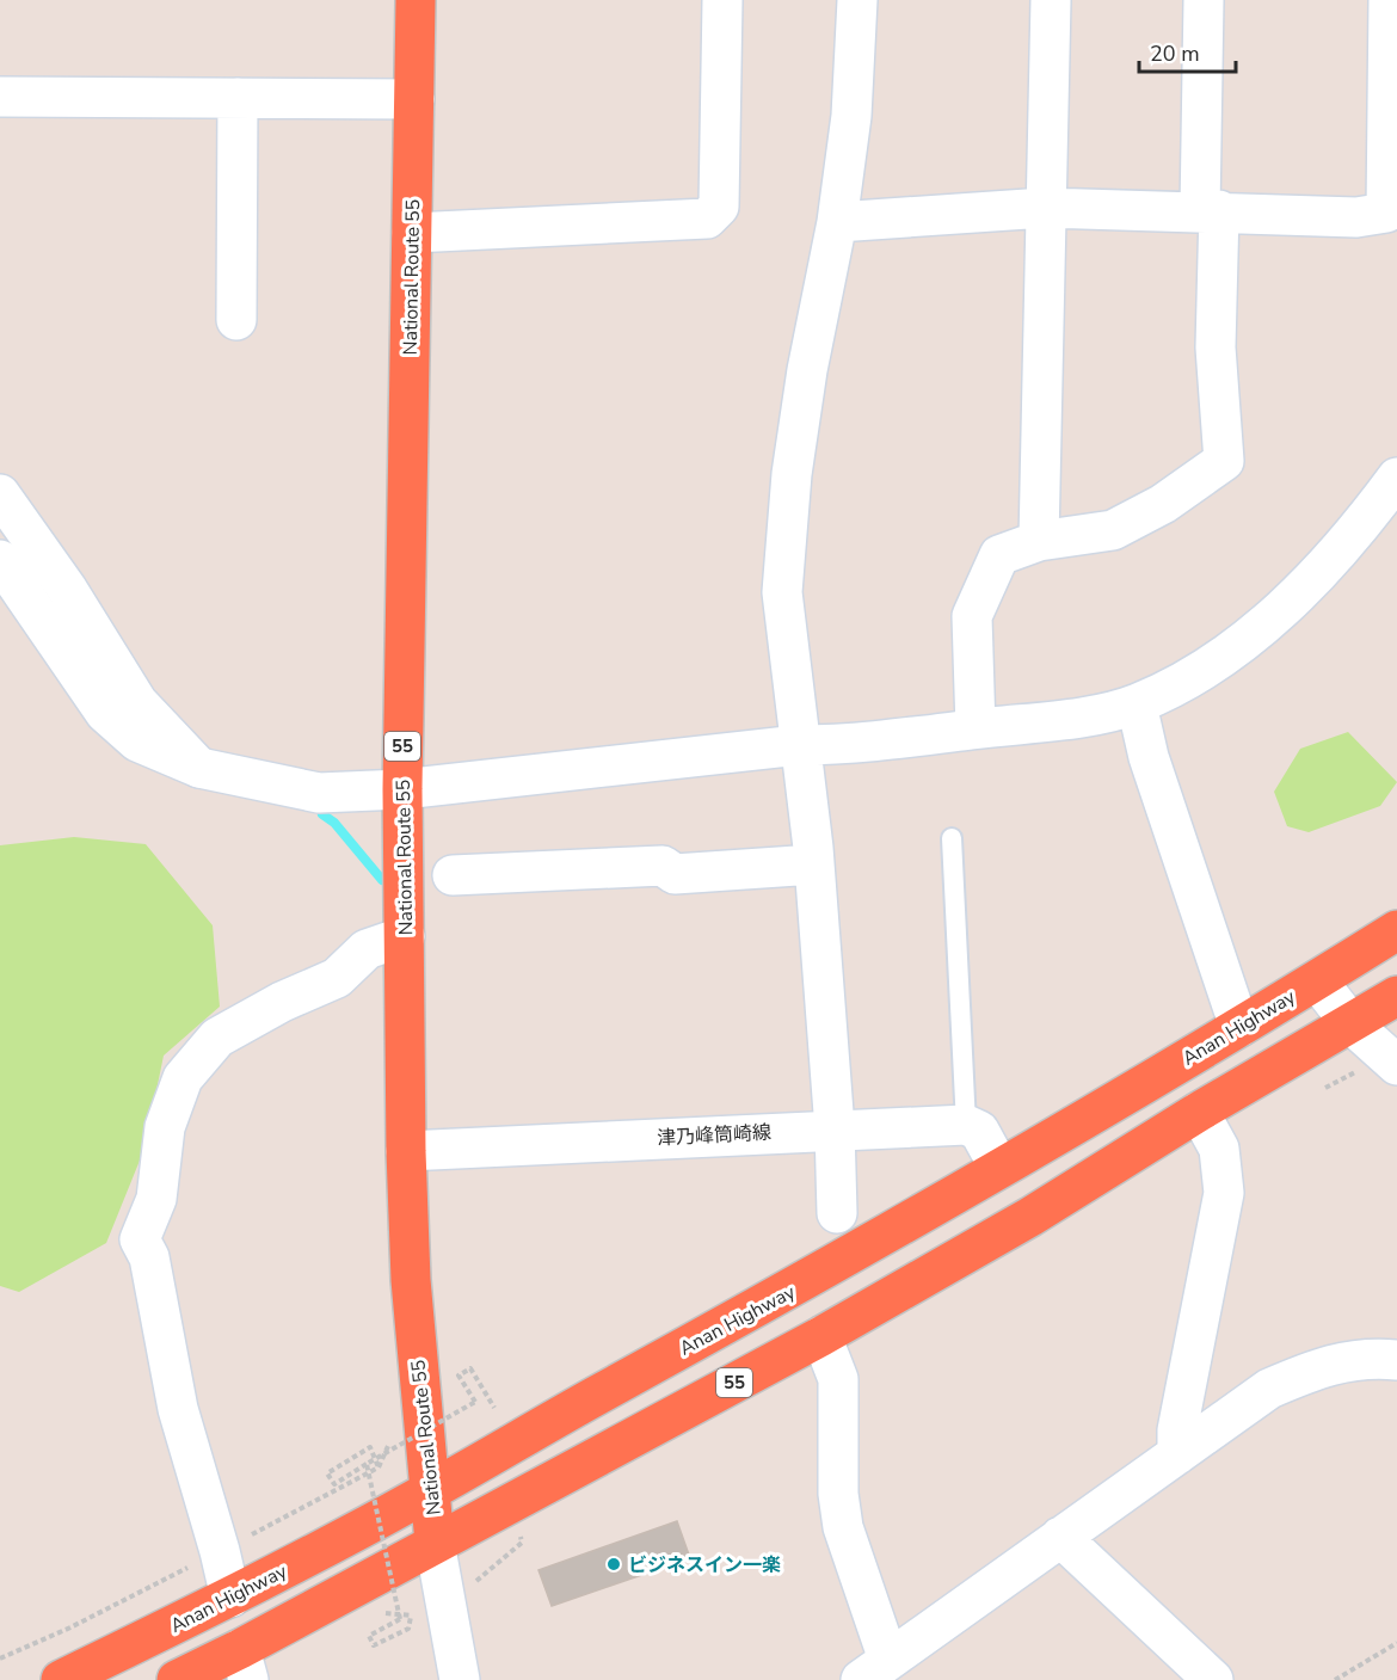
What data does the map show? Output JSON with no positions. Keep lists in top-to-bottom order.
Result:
{
  "streets": {
    "highway": ["National Route 55", "55", "Anan Highway"],
    "street": ["津乃峰筒崎線"]
  },
  "crossings": [
    ["National Route 55", "55"],
    ["National Route 55", "Anan Highway"],
    ["National Route 55", "津乃峰筒崎線"]
  ],
  "places": ["ビジネスイン一楽"],
  "scale_bar": "20 m"
}
